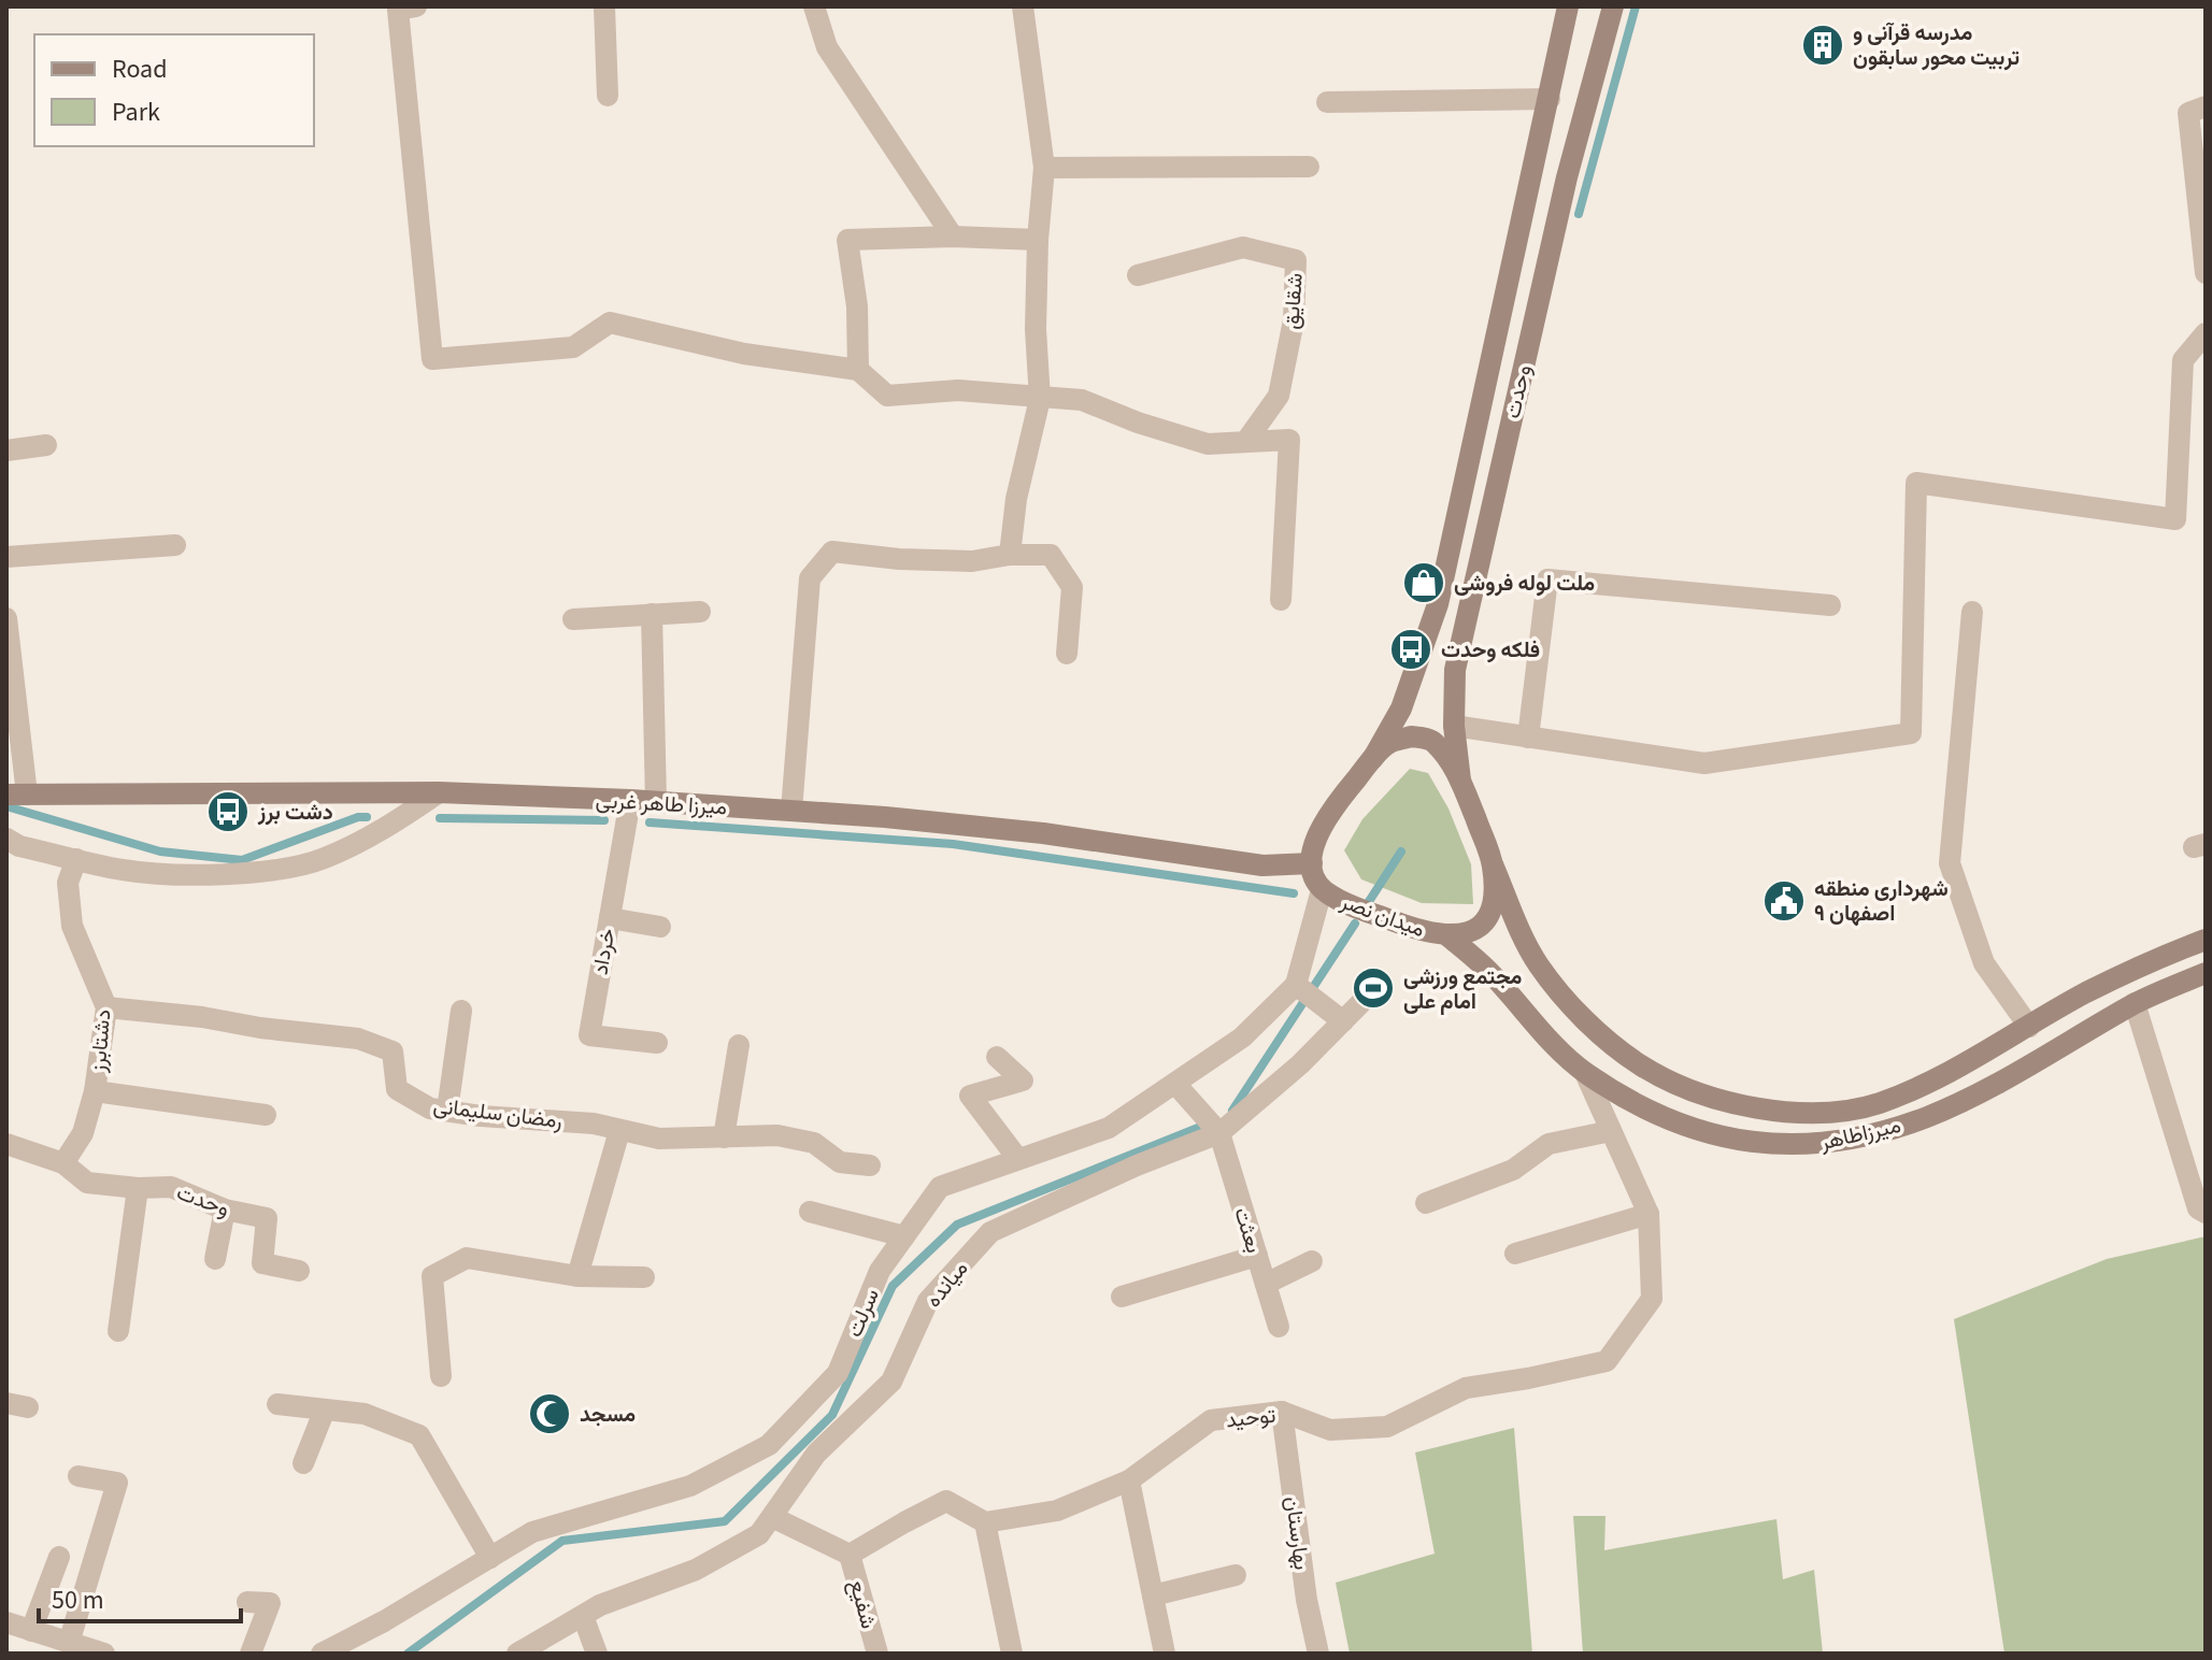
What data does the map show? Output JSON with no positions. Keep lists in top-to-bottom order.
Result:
{
  "streets": {
    "main road": [
      "وحدت",
      "میرزا طاهر غربی",
      "میدان نصر",
      "میرزاطاهر"
    ],
    "street": [
      "شقایق",
      "خرداد",
      "دشتابرز",
      "رمضان سلیمانی",
      "بعثت",
      "میانده",
      "سرلت",
      "توحید",
      "بهارستان",
      "شفیع"
    ]
  },
  "crossings": [
    ["وحدت", "میرزا طاهر غربی"],
    ["وحدت", "میدان نصر"],
    ["وحدت", "دشتابرز"],
    ["وحدت", "میرزاطاهر"],
    ["میرزا طاهر غربی", "میدان نصر"],
    ["میرزا طاهر غربی", "خرداد"],
    ["میرزا طاهر غربی", "میرزاطاهر"],
    ["میدان نصر", "میرزاطاهر"],
    ["دشتابرز", "رمضان سلیمانی"],
    ["میرزاطاهر", "توحید"],
    ["بعثت", "میانده"],
    ["توحید", "بهارستان"]
  ],
  "places": {
    "building": ["مدرسه قرآنی و تربیت محور سابقون"],
    "shop": ["ملت لوله فروشی"],
    "bus stop": ["فلکه وحدت", "دشت برز"],
    "public building": ["شهرداری منطقه ۹ اصفهان"],
    "sports": ["مجتمع ورزشی امام علی"],
    "mosque": ["مسجد"]
  },
  "legend": ["Road", "Park"],
  "scale_bar": "50 m"
}
